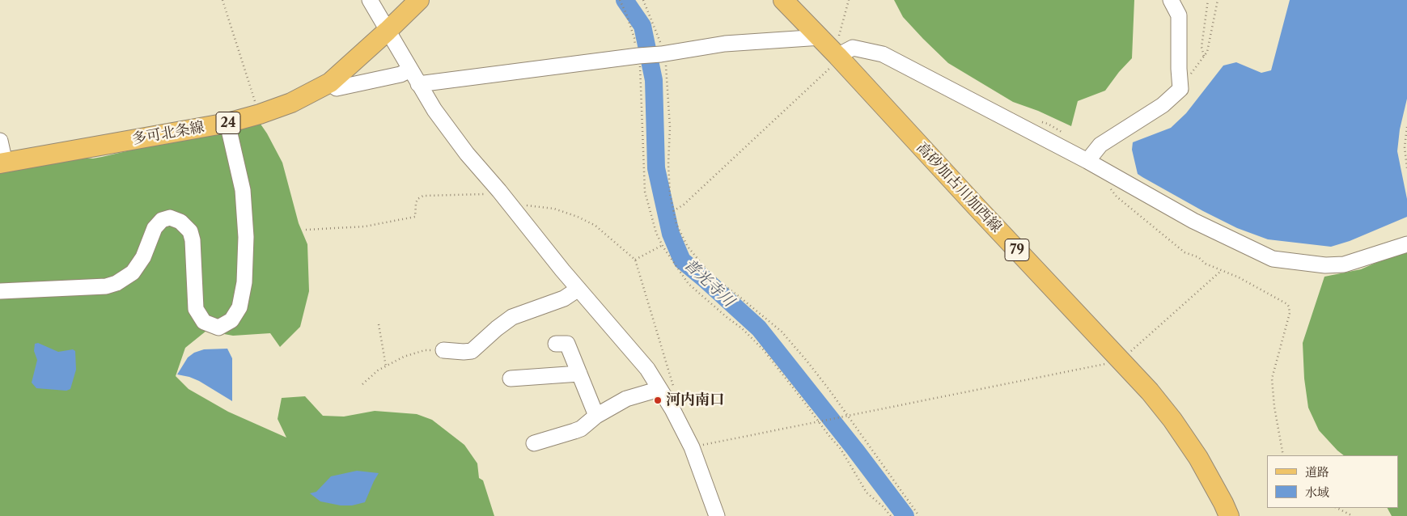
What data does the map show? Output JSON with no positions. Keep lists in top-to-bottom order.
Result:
{
  "streets": {
    "main road": [
      "24",
      "多可北条線",
      "高砂加古川加西線",
      "79"
    ]
  },
  "water": ["普光寺川"],
  "places": ["河内南口"],
  "legend": ["道路", "水域"]
}
